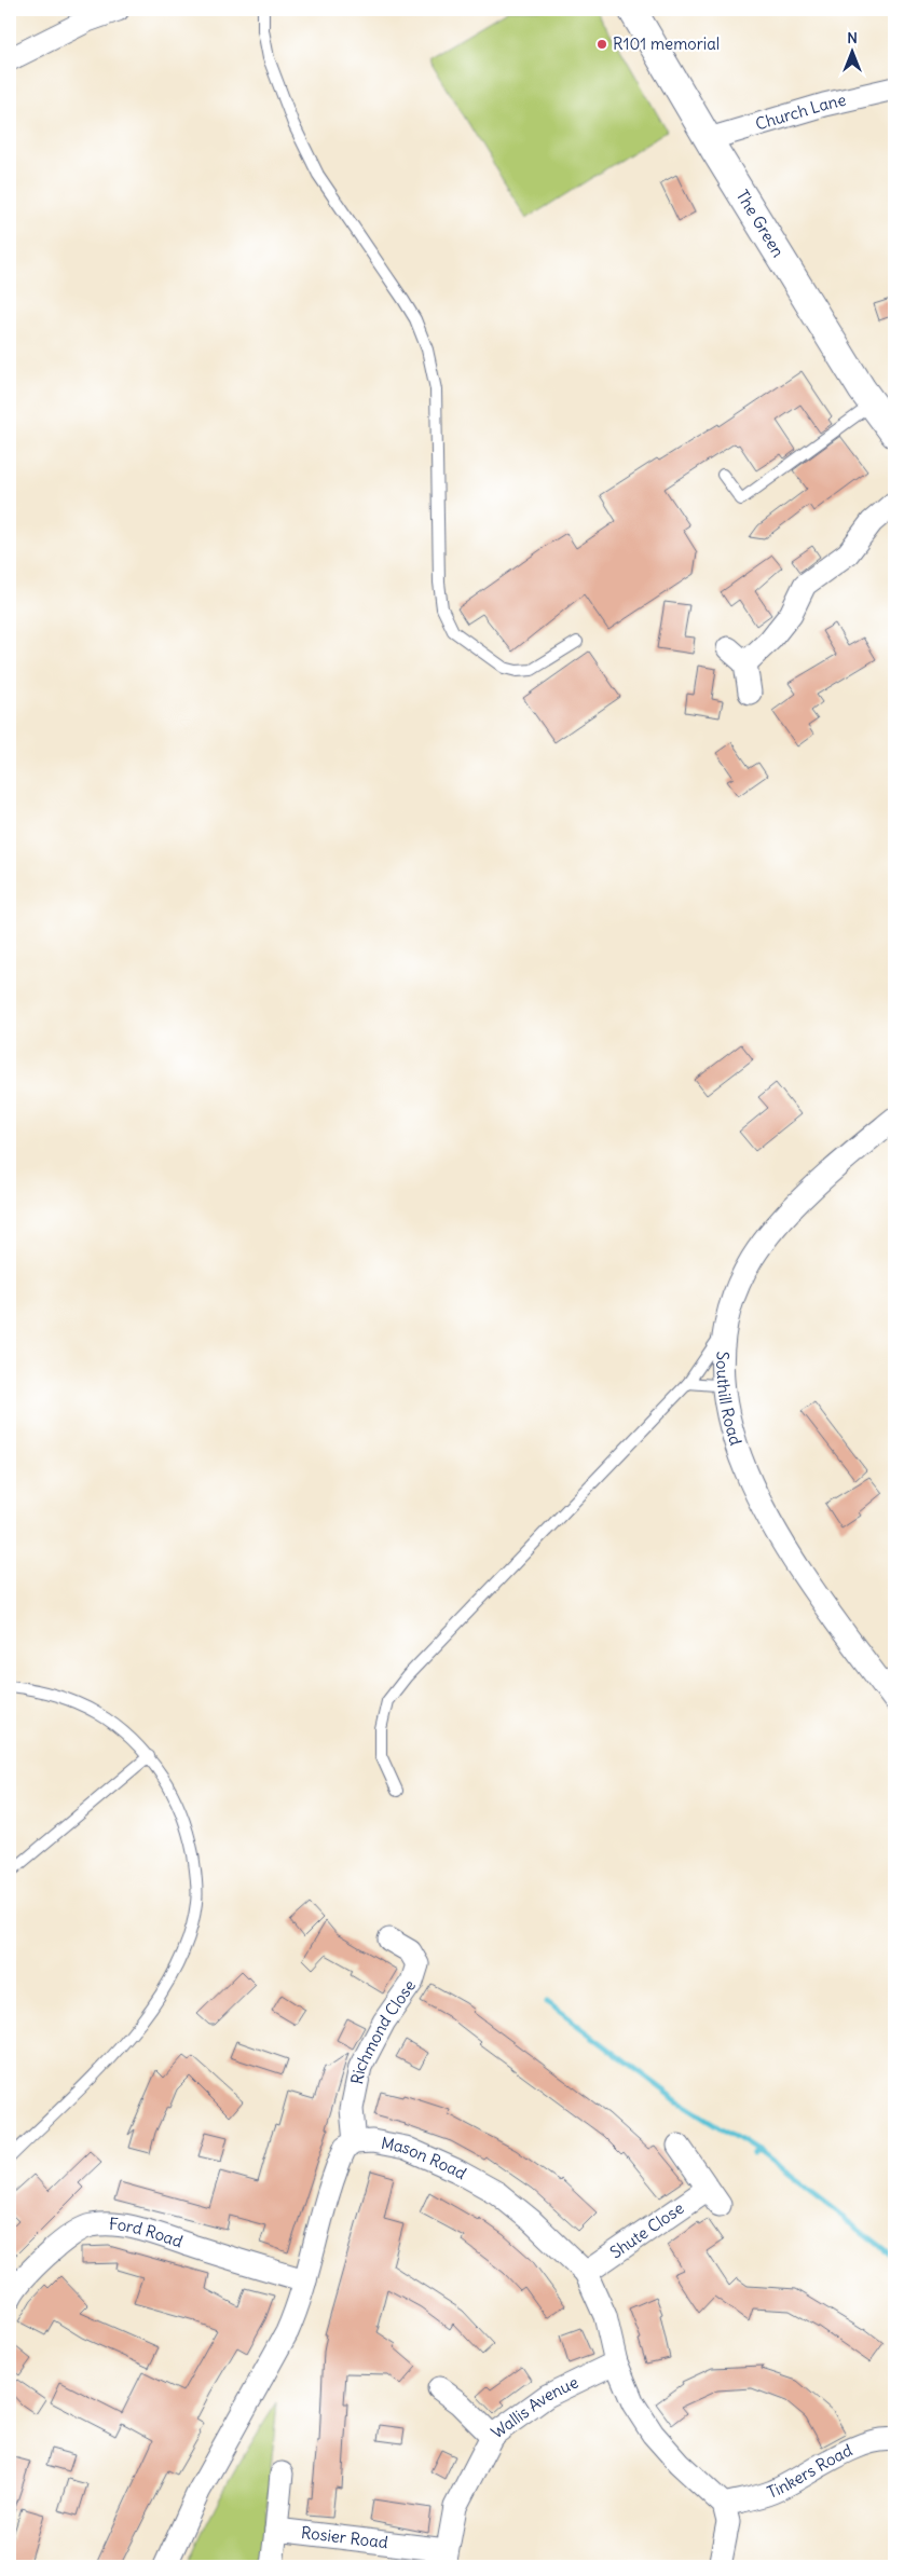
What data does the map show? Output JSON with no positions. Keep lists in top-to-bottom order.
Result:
{
  "streets": {
    "street": [
      "Church Lane",
      "The Green",
      "Southill Road",
      "Richmond Close",
      "Mason Road",
      "Shute Close",
      "Ford Road",
      "Wallis Avenue",
      "Tinkers Road",
      "Rosier Road"
    ]
  },
  "crossings": [
    ["Church Lane", "The Green"],
    ["Richmond Close", "Mason Road"],
    ["Mason Road", "Shute Close"],
    ["Mason Road", "Wallis Avenue"],
    ["Mason Road", "Tinkers Road"],
    ["Wallis Avenue", "Rosier Road"]
  ],
  "places": ["R101 memorial"],
  "north": "top"
}
